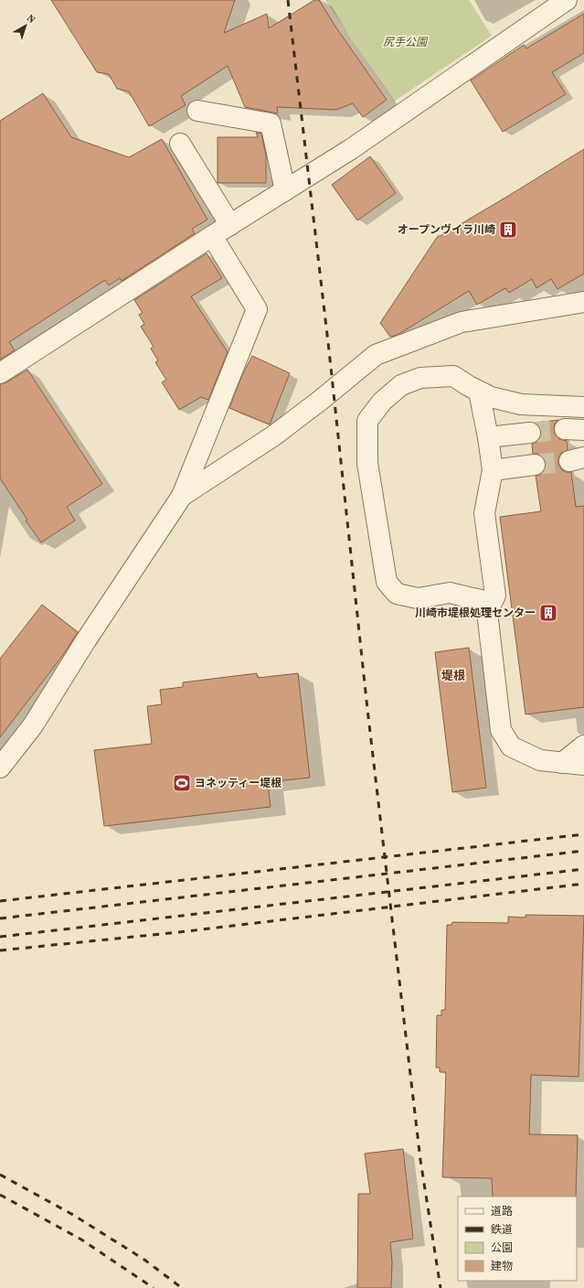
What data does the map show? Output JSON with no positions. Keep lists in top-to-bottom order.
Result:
{
  "districts": ["堤根"],
  "parks": ["尻手公園"],
  "places": {
    "building": ["オープンヴイラ川崎", "川崎市堤根処理センター"],
    "sports": ["ヨネッティー堤根"]
  },
  "legend": [
    "道路",
    "鉄道",
    "公園",
    "建物"
  ],
  "north": "top right"
}
